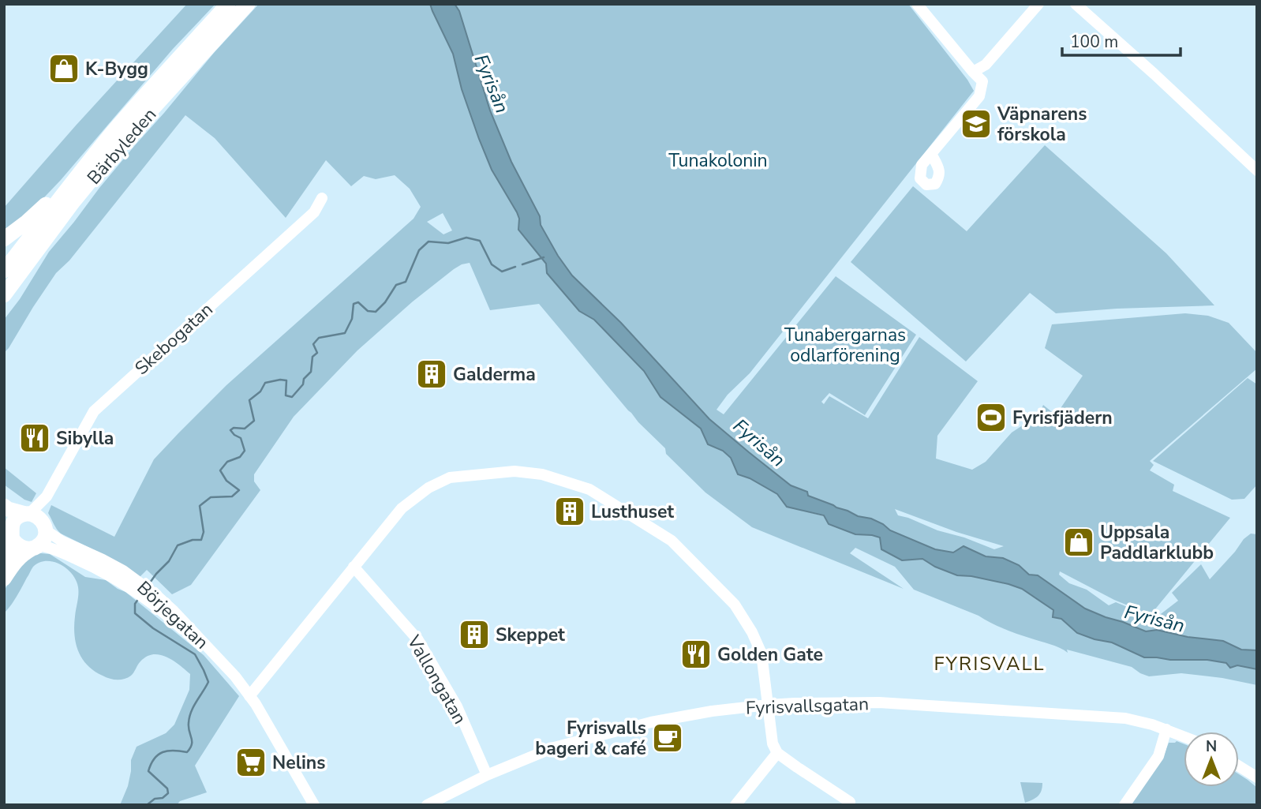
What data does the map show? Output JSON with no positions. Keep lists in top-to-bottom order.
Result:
{
  "streets": {
    "main road": ["Bärbyleden"],
    "street": [
      "Skebogatan",
      "Börjegatan",
      "Vallongatan",
      "Fyrisvallsgatan"
    ]
  },
  "crossings": [
    ["Skebogatan", "Börjegatan"],
    ["Vallongatan", "Fyrisvallsgatan"]
  ],
  "districts": ["FYRISVALL"],
  "water": ["Fyrisån"],
  "parks": ["Tunakolonin", "Tunabergarnas odlarförening"],
  "places": {
    "shop": ["K-Bygg", "Uppsala Paddlarklubb"],
    "school or university": ["Väpnarens förskola"],
    "building": ["Galderma", "Lusthuset", "Skeppet"],
    "sports": ["Fyrisfjädern"],
    "restaurant": ["Sibylla", "Golden Gate"],
    "cafe": ["Fyrisvalls bageri & café"],
    "supermarket": ["Nelins"]
  },
  "scale_bar": "100 m",
  "north": "top"
}
